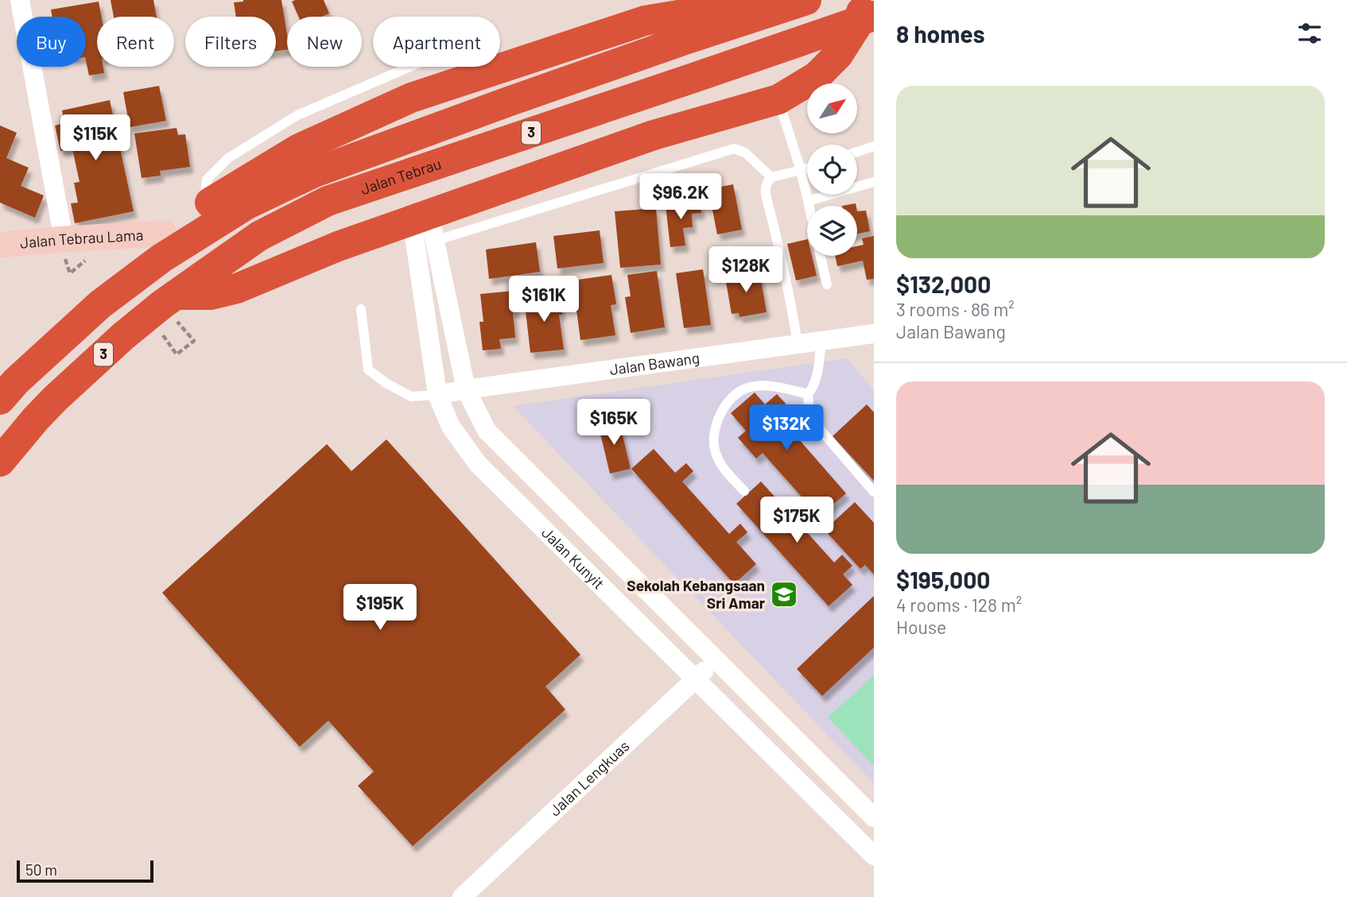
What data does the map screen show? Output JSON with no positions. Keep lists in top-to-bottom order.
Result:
{
  "streets": {
    "highway": ["3", "Jalan Tebrau"],
    "main road": ["Jalan Tebrau Lama"],
    "street": ["Jalan Bawang", "Jalan Kunyit", "Jalan Lengkuas"]
  },
  "crossings": [
    ["3", "Jalan Tebrau Lama"],
    ["Jalan Bawang", "Jalan Kunyit"],
    ["Jalan Kunyit", "Jalan Lengkuas"]
  ],
  "places": {
    "school or university": ["Sekolah Kebangsaan Sri Amar"]
  },
  "scale_bar": "50 m",
  "north": "top right",
  "page": {
    "heading": "8 homes",
    "chip": [
      "Buy",
      "Rent",
      "Filters",
      "New",
      "Apartment"
    ],
    "list": [
      {
        "name": "$132,000",
        "note": "3 rooms · 86 m² · Jalan Bawang"
      },
      {
        "name": "$195,000",
        "note": "4 rooms · 128 m² · House"
      }
    ],
    "price": [
      "$115K",
      "$96.2K",
      "$128K",
      "$161K",
      "$165K",
      "$132K",
      "$175K",
      "$195K"
    ],
    "scale": "50 m"
  }
}
